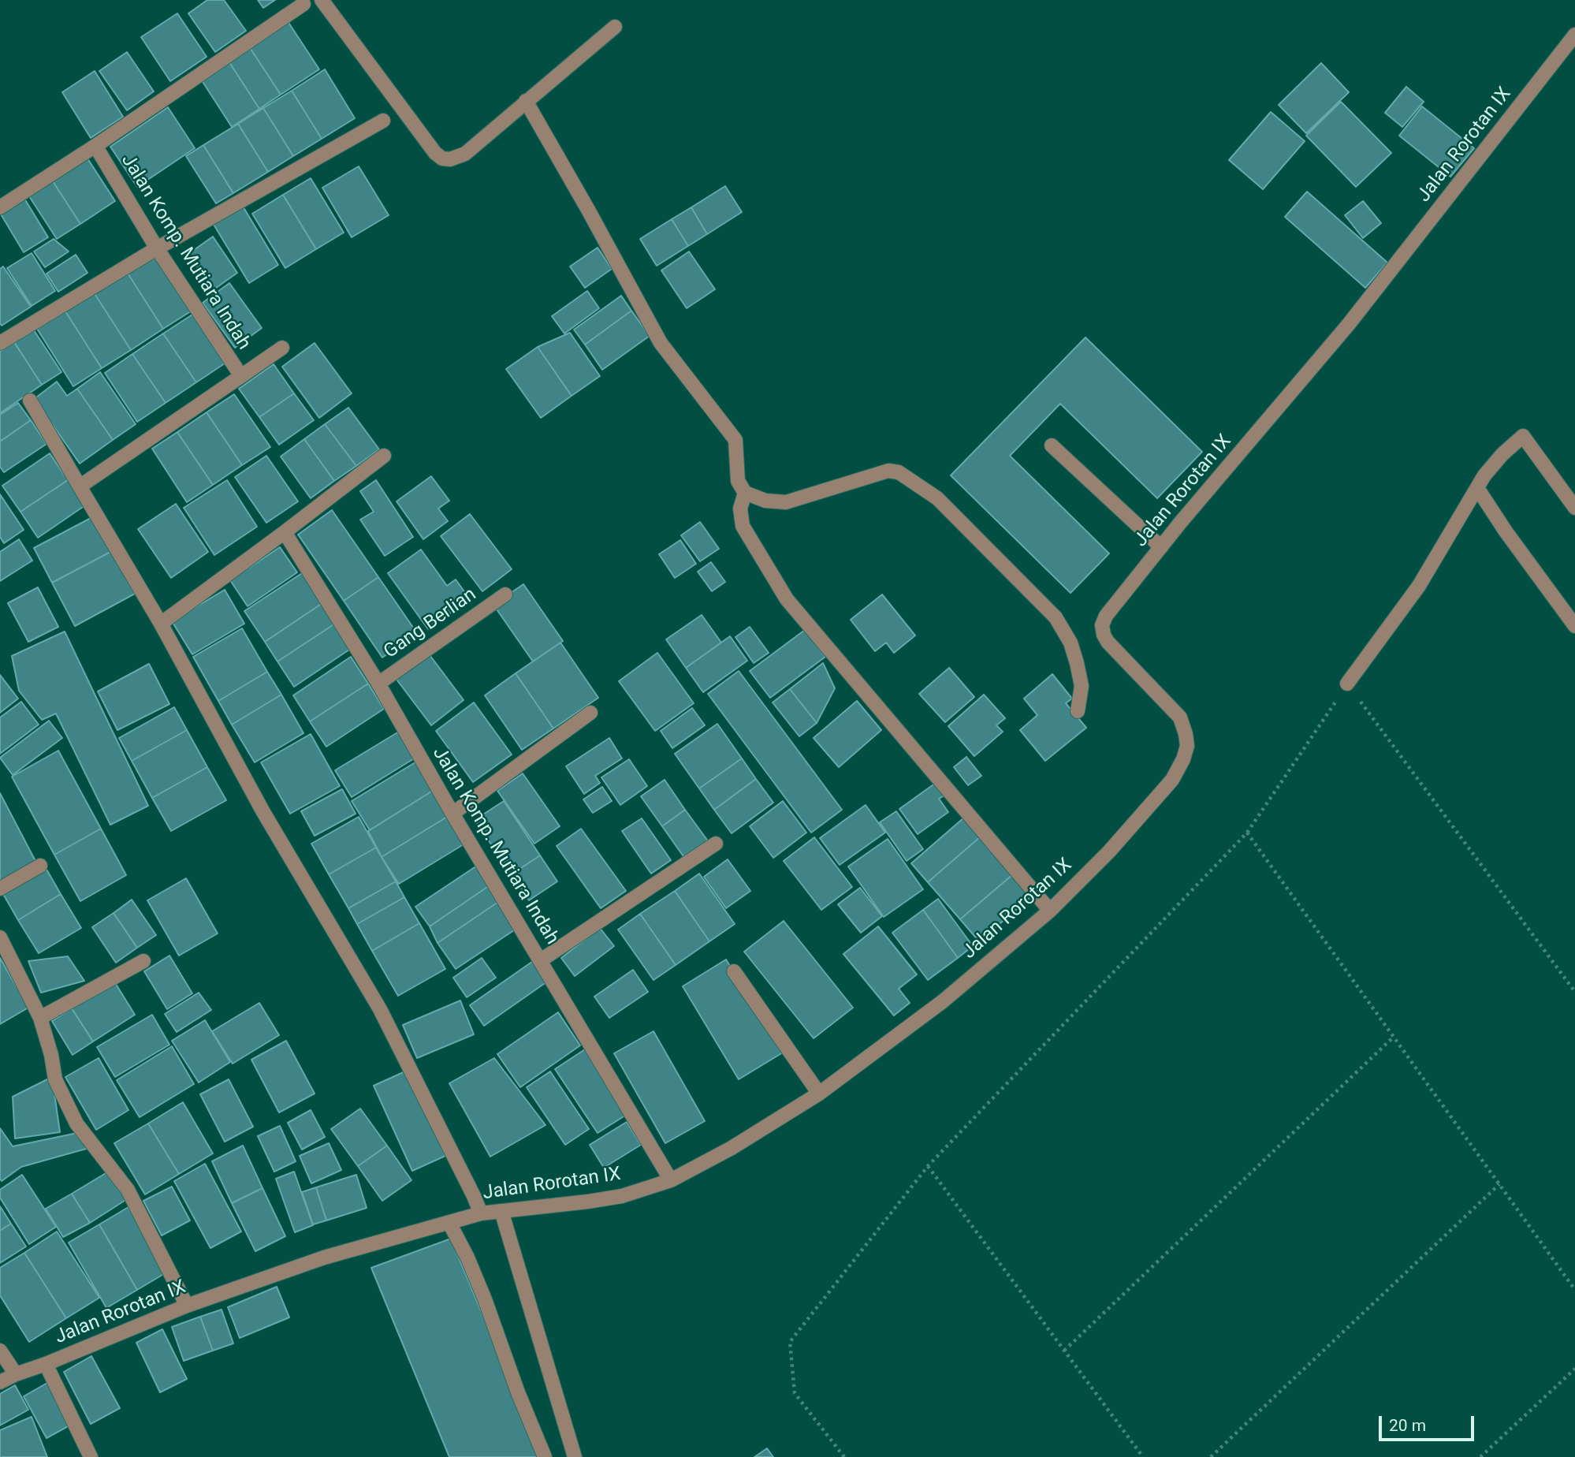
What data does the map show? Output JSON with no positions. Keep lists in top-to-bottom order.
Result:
{
  "streets": {
    "street": ["Jalan Rorotan IX", "Jalan Komp. Mutiara Indah", "Gang Berlian"]
  },
  "crossings": [
    ["Jalan Rorotan IX", "Jalan Komp. Mutiara Indah"],
    ["Jalan Komp. Mutiara Indah", "Gang Berlian"]
  ],
  "scale_bar": "20 m"
}
